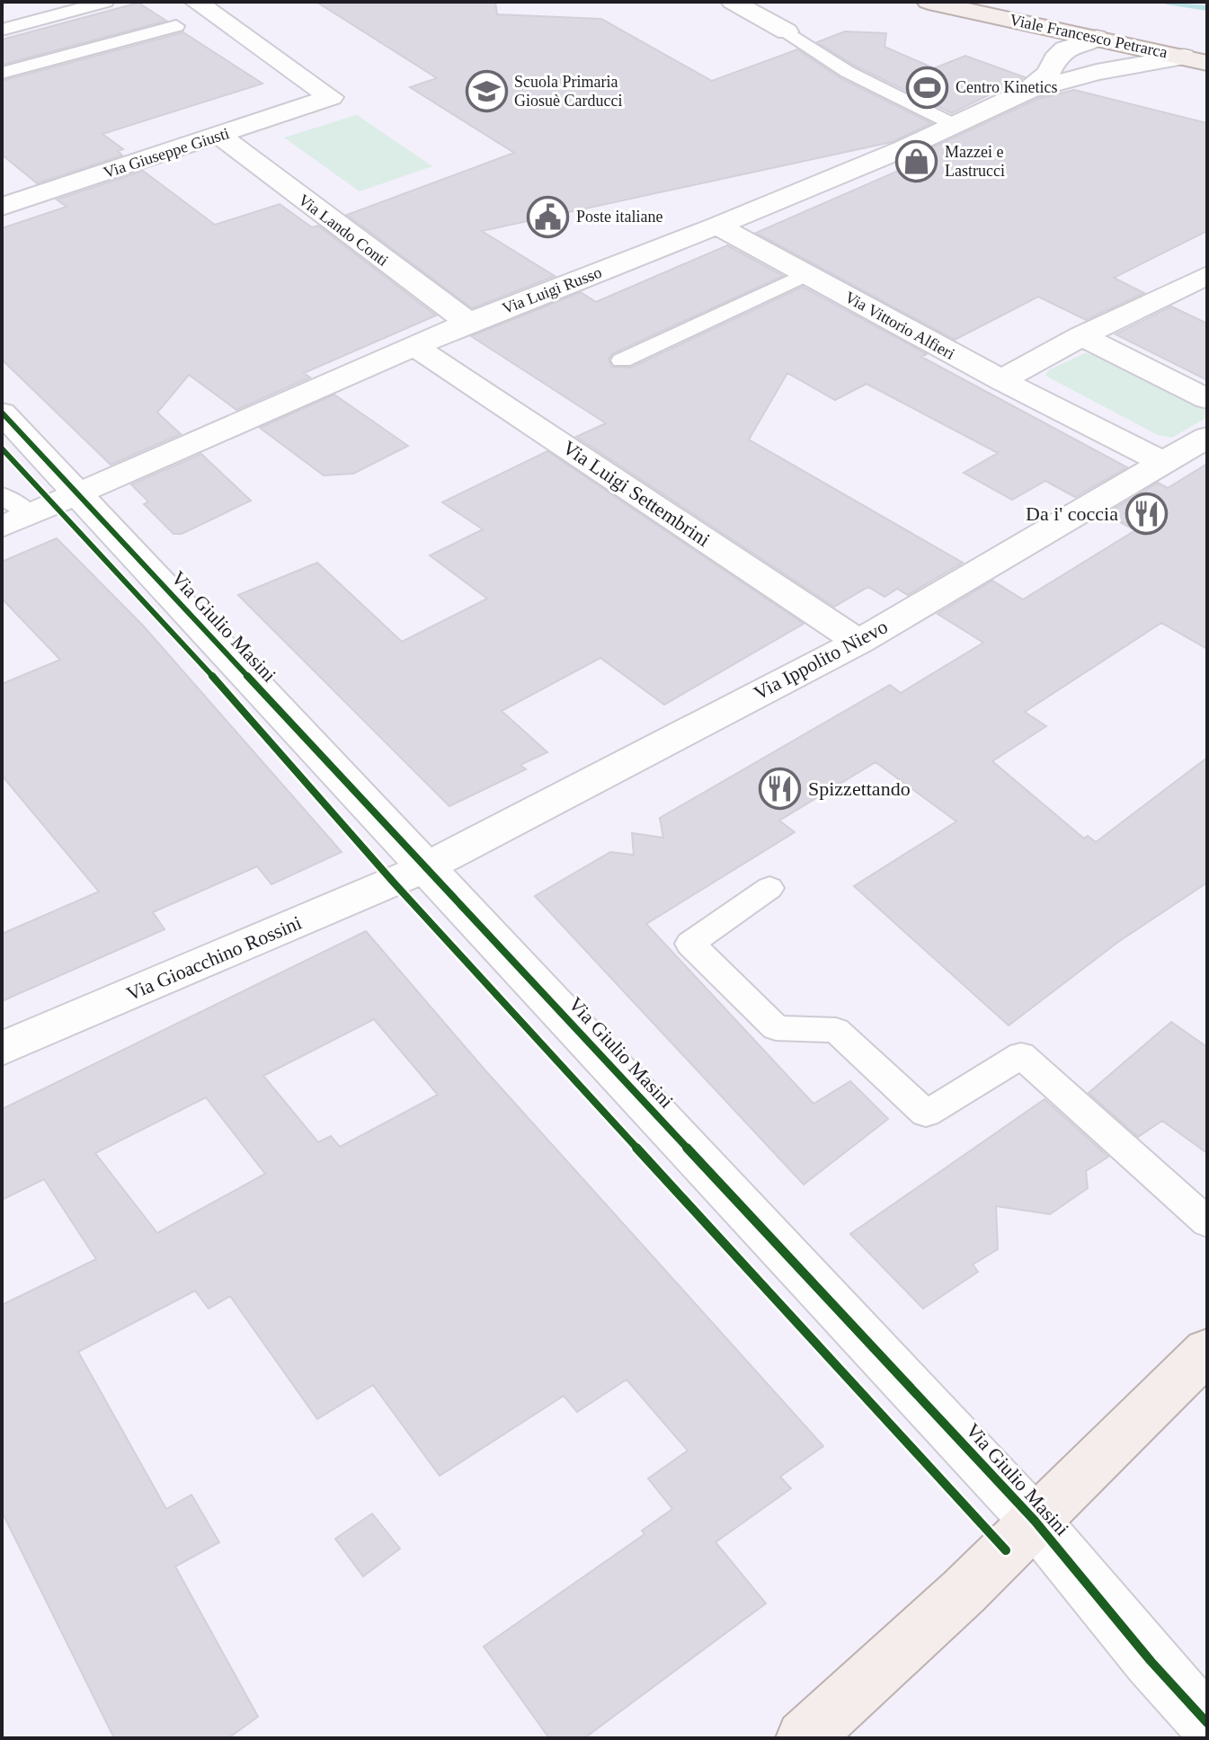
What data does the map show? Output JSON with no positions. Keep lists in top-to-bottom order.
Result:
{
  "streets": {
    "main road": ["Viale Francesco Petrarca"],
    "street": [
      "Via Giuseppe Giusti",
      "Via Lando Conti",
      "Via Luigi Russo",
      "Via Vittorio Alfieri",
      "Via Luigi Settembrini",
      "Via Giulio Masini",
      "Via Ippolito Nievo",
      "Via Gioacchino Rossini"
    ]
  },
  "crossings": [
    ["Viale Francesco Petrarca", "Via Luigi Russo"],
    ["Via Giuseppe Giusti", "Via Lando Conti"],
    ["Via Lando Conti", "Via Luigi Russo"],
    ["Via Luigi Russo", "Via Vittorio Alfieri"],
    ["Via Luigi Russo", "Via Luigi Settembrini"],
    ["Via Luigi Russo", "Via Giulio Masini"],
    ["Via Vittorio Alfieri", "Via Ippolito Nievo"],
    ["Via Luigi Settembrini", "Via Ippolito Nievo"],
    ["Via Giulio Masini", "Via Ippolito Nievo"],
    ["Via Giulio Masini", "Via Gioacchino Rossini"],
    ["Via Ippolito Nievo", "Via Gioacchino Rossini"]
  ],
  "places": {
    "sports": ["Centro Kinetics"],
    "school or university": ["Scuola Primaria Giosuè Carducci"],
    "shop": ["Mazzei e Lastrucci"],
    "public building": ["Poste italiane"],
    "restaurant": ["Da i' coccia", "Spizzettando"]
  }
}
